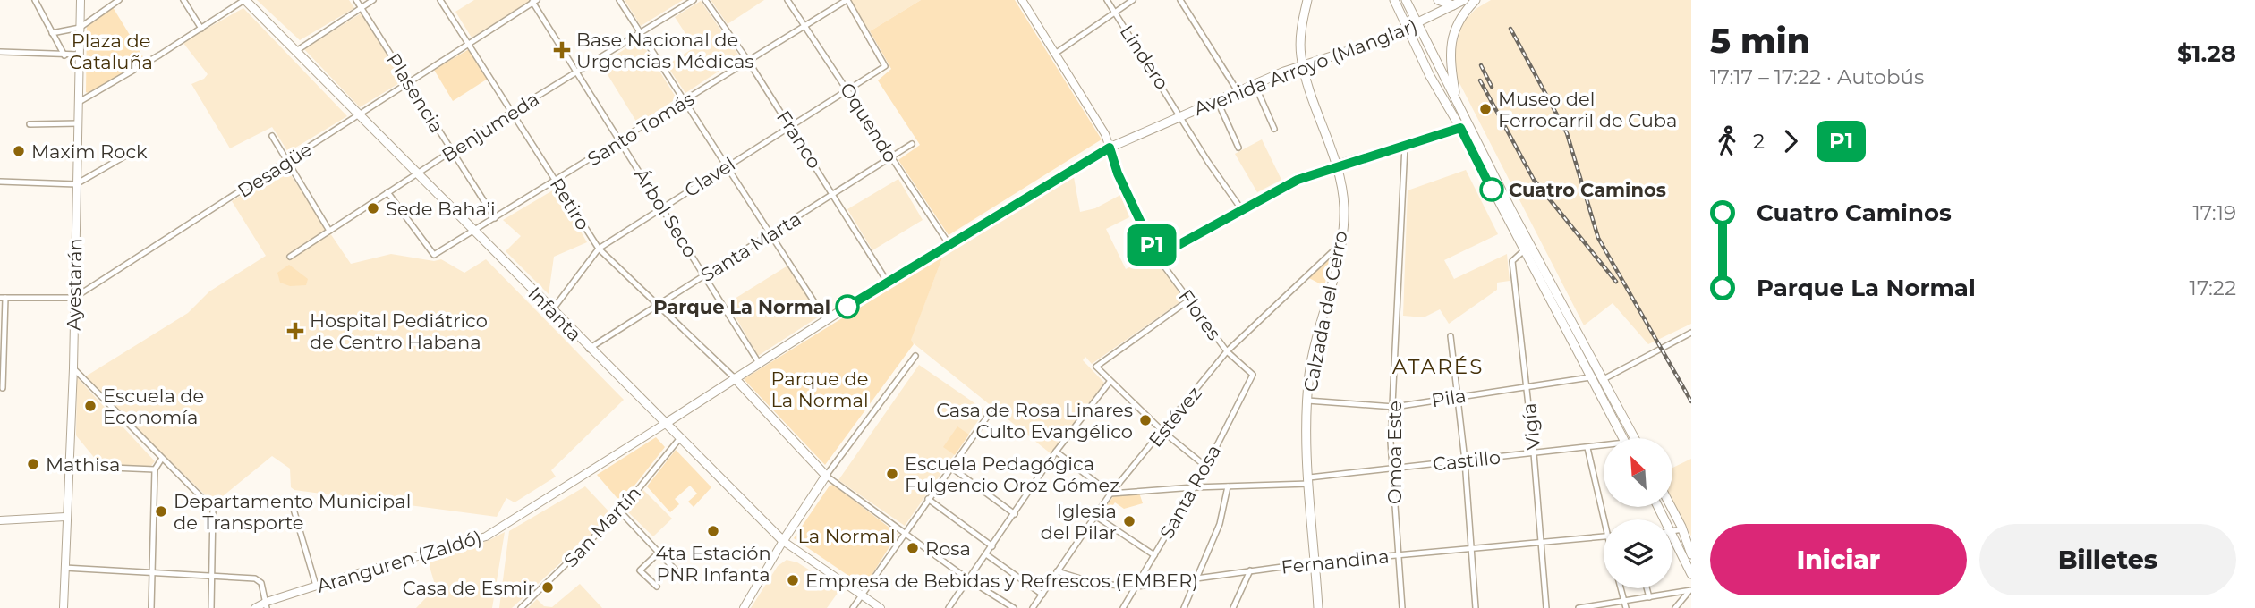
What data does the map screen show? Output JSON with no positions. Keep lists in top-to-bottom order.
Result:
{
  "streets": {
    "main road": [
      "Avenida Arroyo (Manglar)",
      "Ayestarán",
      "Calzada del Cerro",
      "Infanta",
      "Flores",
      "Aranguren (Zaldó)"
    ],
    "street": [
      "Lindero",
      "Plasencia",
      "Oquendo",
      "Benjumeda",
      "Santo Tomás",
      "Franco",
      "Desagüe",
      "Clavel",
      "Retiro",
      "Árbol Seco",
      "Santa Marta",
      "Pila",
      "Estévez",
      "Vigía",
      "Omoa Este",
      "Castillo",
      "Santa Rosa",
      "San Martín",
      "Fernandina"
    ]
  },
  "crossings": [
    ["Lindero", "Avenida Arroyo (Manglar)"],
    ["Avenida Arroyo (Manglar)", "Oquendo"],
    ["Avenida Arroyo (Manglar)", "Franco"],
    ["Avenida Arroyo (Manglar)", "Retiro"],
    ["Avenida Arroyo (Manglar)", "Árbol Seco"],
    ["Avenida Arroyo (Manglar)", "Calzada del Cerro"],
    ["Avenida Arroyo (Manglar)", "Infanta"],
    ["Avenida Arroyo (Manglar)", "Flores"],
    ["Avenida Arroyo (Manglar)", "Aranguren (Zaldó)"],
    ["Plasencia", "Benjumeda"],
    ["Plasencia", "Santo Tomás"],
    ["Plasencia", "Desagüe"],
    ["Oquendo", "Santo Tomás"],
    ["Oquendo", "Clavel"],
    ["Oquendo", "Santa Marta"],
    ["Benjumeda", "Santo Tomás"],
    ["Benjumeda", "Retiro"],
    ["Benjumeda", "Árbol Seco"],
    ["Benjumeda", "Infanta"],
    ["Santo Tomás", "Franco"],
    ["Santo Tomás", "Clavel"],
    ["Santo Tomás", "Retiro"],
    ["Santo Tomás", "Árbol Seco"],
    ["Santo Tomás", "Infanta"],
    ["Franco", "Clavel"],
    ["Franco", "Santa Marta"],
    ["Desagüe", "Retiro"],
    ["Desagüe", "Árbol Seco"],
    ["Desagüe", "Ayestarán"],
    ["Desagüe", "Infanta"],
    ["Clavel", "Retiro"],
    ["Clavel", "Árbol Seco"],
    ["Clavel", "Infanta"],
    ["Retiro", "Santa Marta"],
    ["Árbol Seco", "Santa Marta"],
    ["Santa Marta", "Infanta"],
    ["Calzada del Cerro", "Pila"],
    ["Calzada del Cerro", "Estévez"],
    ["Calzada del Cerro", "Castillo"],
    ["Calzada del Cerro", "Fernandina"],
    ["Infanta", "San Martín"],
    ["Infanta", "Aranguren (Zaldó)"],
    ["Flores", "Estévez"],
    ["Flores", "Santa Rosa"],
    ["Pila", "Vigía"],
    ["Pila", "Omoa Este"],
    ["Estévez", "Castillo"],
    ["Estévez", "Fernandina"],
    ["Vigía", "Castillo"],
    ["Vigía", "Fernandina"],
    ["Omoa Este", "Castillo"],
    ["Omoa Este", "Fernandina"],
    ["Castillo", "Santa Rosa"],
    ["Santa Rosa", "Fernandina"]
  ],
  "districts": ["ATARÉS"],
  "parks": ["Plaza de Cataluña", "Parque de La Normal", "La Normal"],
  "places": {
    "health": ["Base Nacional de Urgencias Médicas", "Hospital Pediátrico de Centro Habana"],
    "other": [
      "Museo del Ferrocarril de Cuba",
      "Maxim Rock",
      "Cuatro Caminos",
      "Sede Baha’i",
      "Parque La Normal",
      "Escuela de Economía",
      "Casa de Rosa Linares Culto Evangélico",
      "Mathisa",
      "Escuela Pedagógica Fulgencio Oroz Gómez",
      "Departamento Municipal de Transporte",
      "Iglesia del Pilar",
      "4ta Estación PNR Infanta",
      "Rosa",
      "Empresa de Bebidas y Refrescos (EMBER)",
      "Casa de Esmir"
    ]
  },
  "lines": ["bus line P1"],
  "north": "top left",
  "page": {
    "on_map": "P1",
    "heading": ["5 min", "17:17 – 17:22 · Autobús", "$1.28"],
    "legs": ["2", "P1"],
    "list": [
      {
        "name": "Cuatro Caminos",
        "value": "17:19"
      },
      {
        "name": "Parque La Normal",
        "value": "17:22"
      }
    ],
    "buttons": ["Iniciar", "Billetes"]
  }
}
